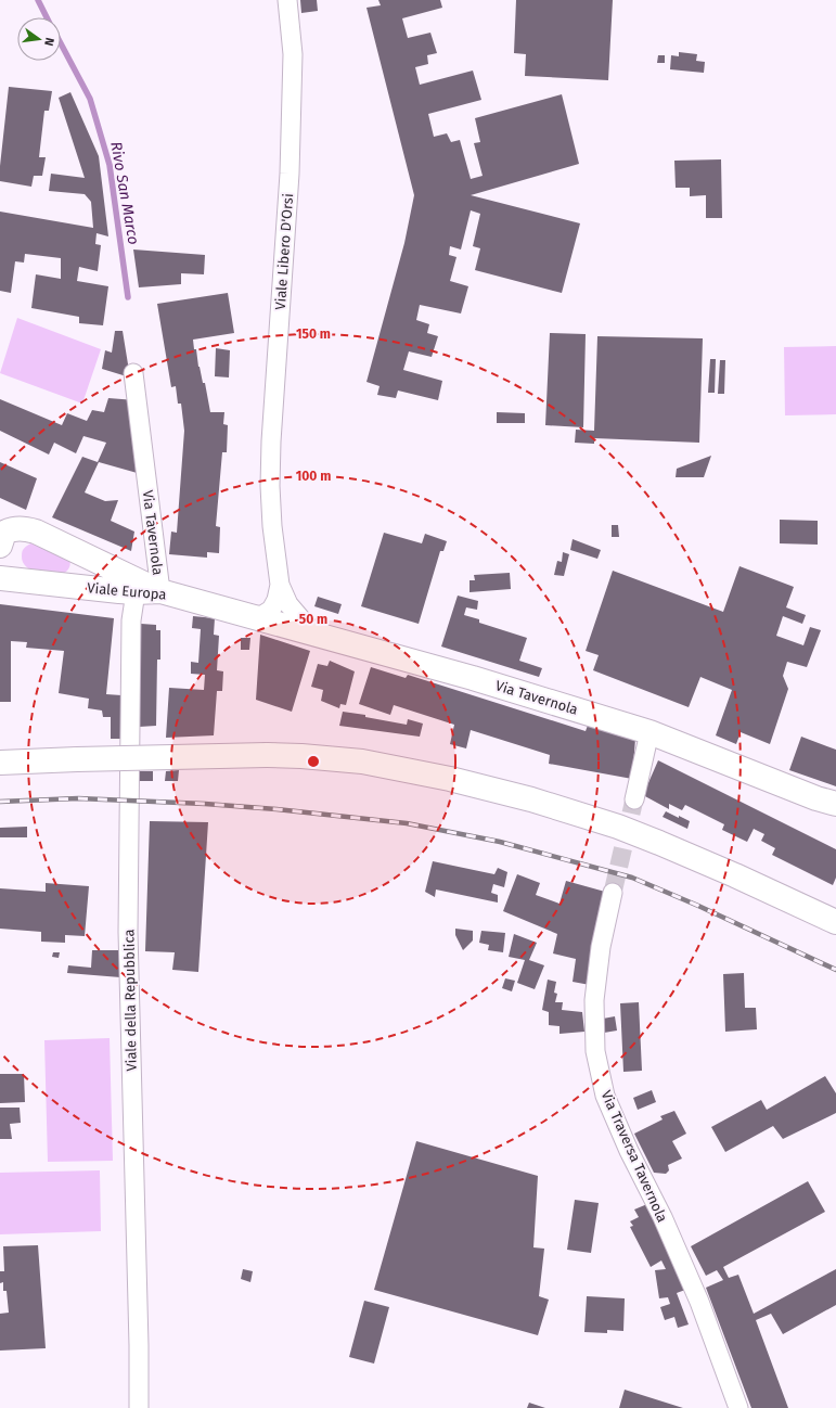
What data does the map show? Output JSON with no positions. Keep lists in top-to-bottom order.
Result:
{
  "streets": {
    "main road": ["Via Tavernola", "Viale Europa"],
    "street": ["Viale Libero D'Orsi", "Viale della Repubblica", "Via Traversa Tavernola"]
  },
  "crossings": [
    ["Viale Libero D'Orsi", "Via Tavernola"],
    ["Viale Libero D'Orsi", "Viale Europa"],
    ["Via Tavernola", "Viale Europa"],
    ["Viale Europa", "Viale della Repubblica"]
  ],
  "water": ["Rivo San Marco"],
  "north": "right",
  "rings": ["150 m", "100 m", "50 m"]
}
